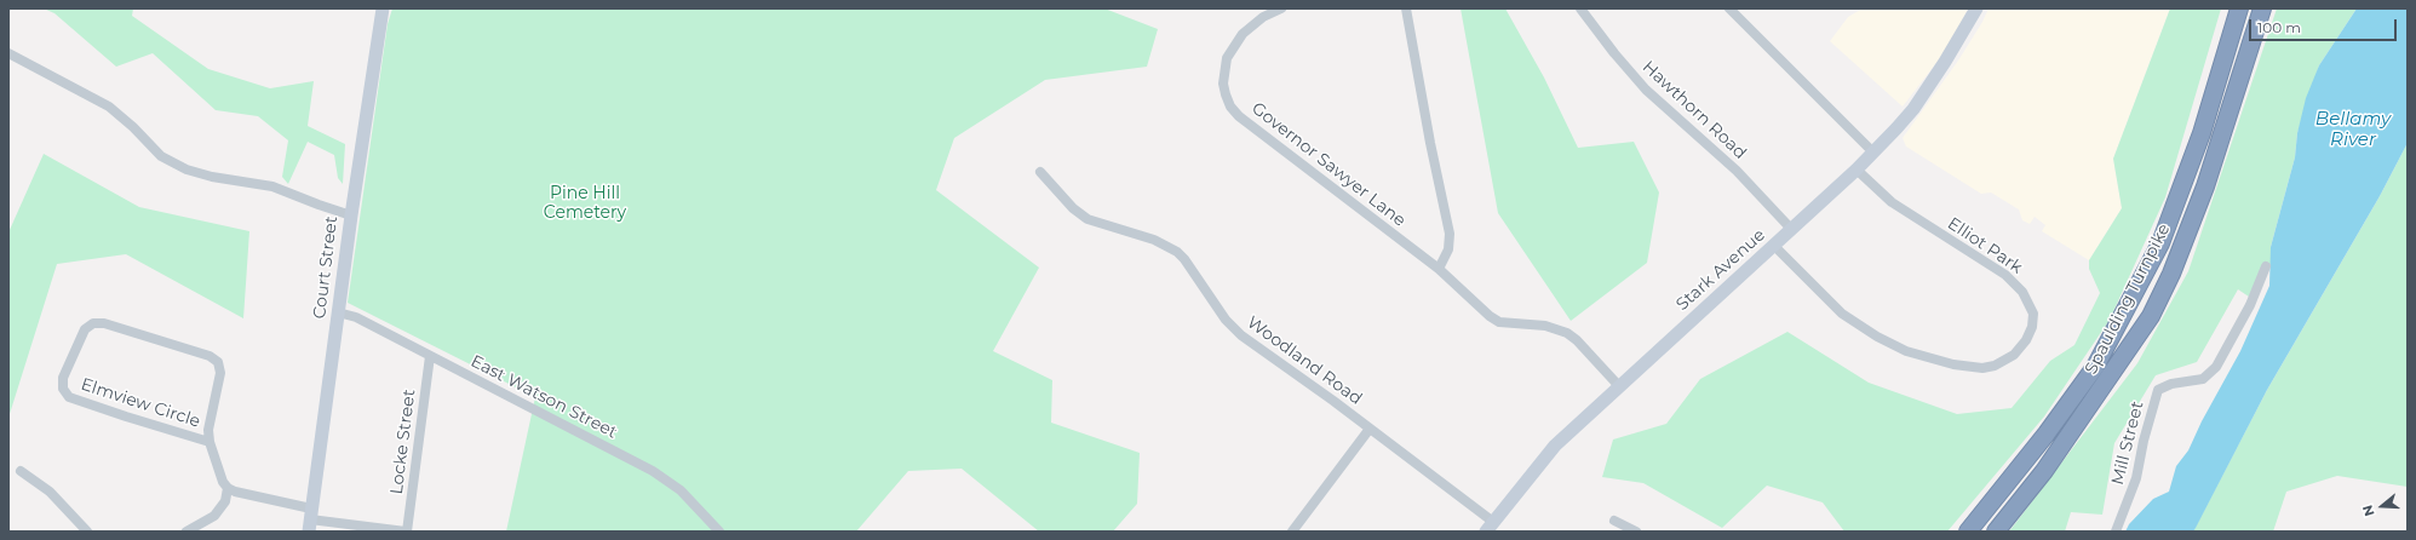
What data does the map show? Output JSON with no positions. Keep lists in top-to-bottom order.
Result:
{
  "streets": {
    "highway": ["Spaulding Turnpike"],
    "main road": ["Court Street", "Stark Avenue"],
    "street": [
      "Hawthorn Road",
      "Governor Sawyer Lane",
      "Elliot Park",
      "Woodland Road",
      "East Watson Street",
      "Elmview Circle",
      "Locke Street",
      "Mill Street"
    ]
  },
  "crossings": [
    ["Hawthorn Road", "Stark Avenue"],
    ["Governor Sawyer Lane", "Stark Avenue"],
    ["Elliot Park", "Stark Avenue"],
    ["Court Street", "East Watson Street"],
    ["Court Street", "Locke Street"],
    ["Stark Avenue", "Woodland Road"],
    ["East Watson Street", "Locke Street"]
  ],
  "water": ["Bellamy River"],
  "parks": ["Pine Hill Cemetery"],
  "scale_bar": "100 m",
  "north": "left"
}
